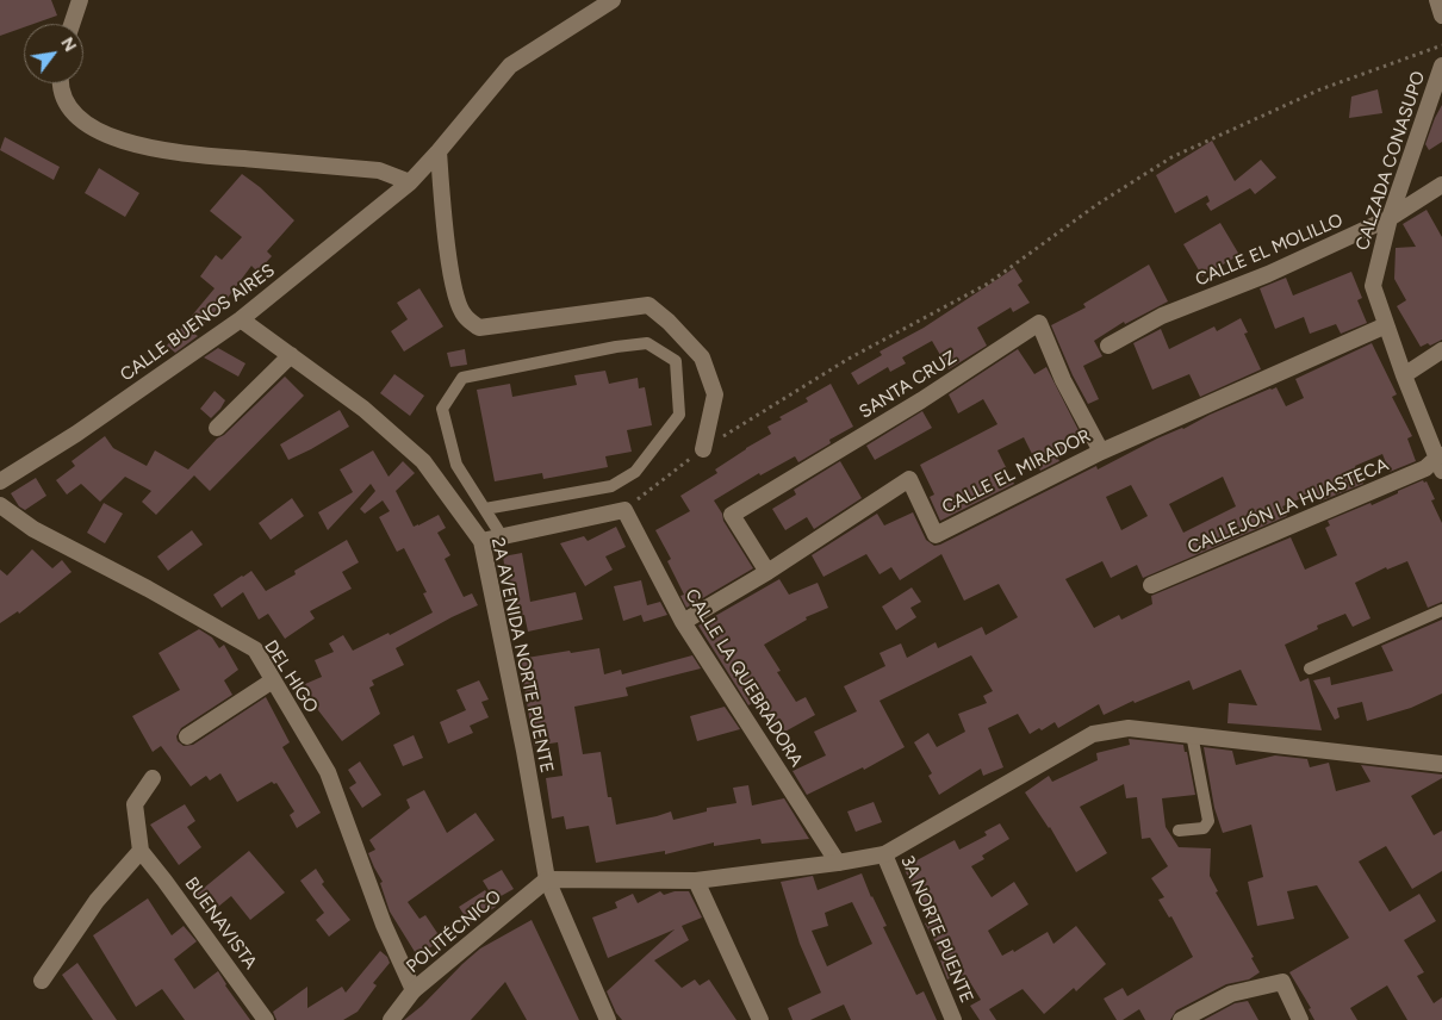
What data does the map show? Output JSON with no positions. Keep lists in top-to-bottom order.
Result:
{
  "streets": {
    "street": [
      "CALZADA CONASUPO",
      "CALLE EL MOLILLO",
      "CALLE BUENOS AIRES",
      "SANTA CRUZ",
      "CALLE EL MIRADOR",
      "CALLEJÓN LA HUASTECA",
      "2A AVENIDA NORTE PUENTE",
      "DEL HIGO",
      "CALLE LA QUEBRADORA",
      "BUENAVISTA",
      "3A NORTE PUENTE",
      "POLITÉCNICO"
    ]
  },
  "crossings": [
    ["CALZADA CONASUPO", "CALLE EL MOLILLO"],
    ["CALZADA CONASUPO", "CALLE EL MIRADOR"],
    ["CALZADA CONASUPO", "CALLEJÓN LA HUASTECA"],
    ["CALLE BUENOS AIRES", "2A AVENIDA NORTE PUENTE"],
    ["SANTA CRUZ", "CALLE EL MIRADOR"],
    ["CALLE EL MIRADOR", "CALLE LA QUEBRADORA"],
    ["2A AVENIDA NORTE PUENTE", "POLITÉCNICO"],
    ["DEL HIGO", "POLITÉCNICO"]
  ],
  "north": "top right"
}
